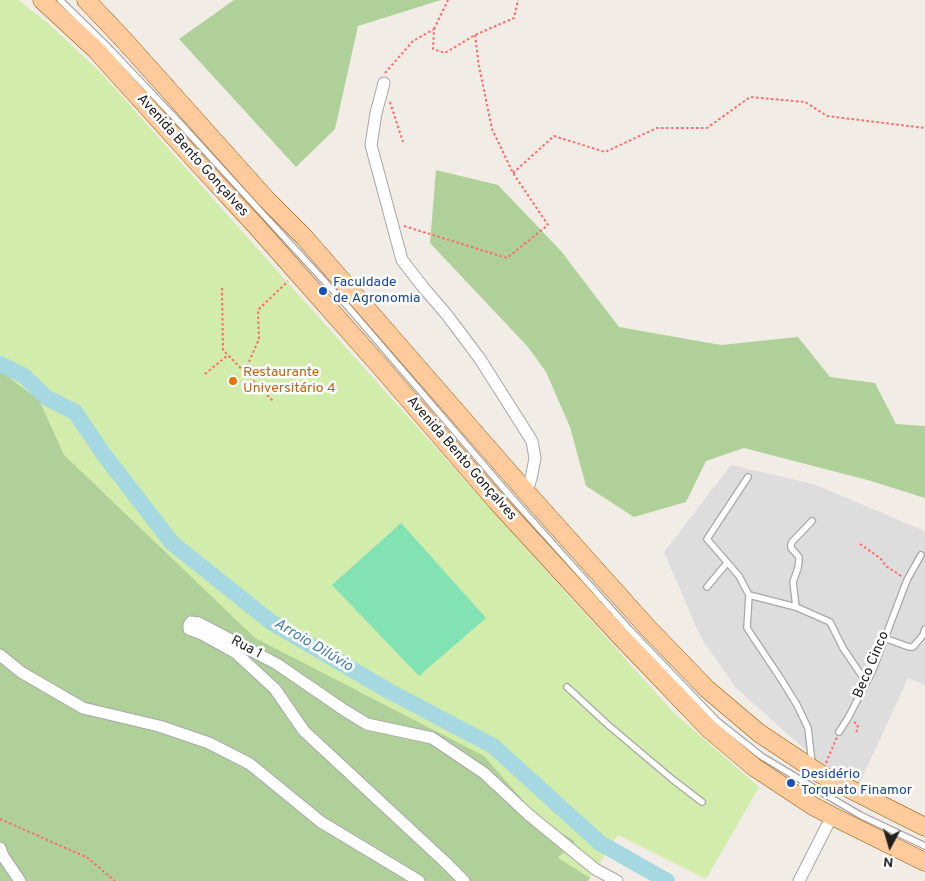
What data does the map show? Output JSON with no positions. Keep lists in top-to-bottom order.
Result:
{
  "streets": {
    "main road": ["Avenida Bento Gonçalves"],
    "street": ["Rua 1"],
    "lane": ["Beco Cinco"]
  },
  "water": ["Arroio Dilúvio"],
  "places": ["Faculdade de Agronomia", "Restaurante Universitário 4", "Desidério Torquato Finamor"],
  "north": "bottom"
}
